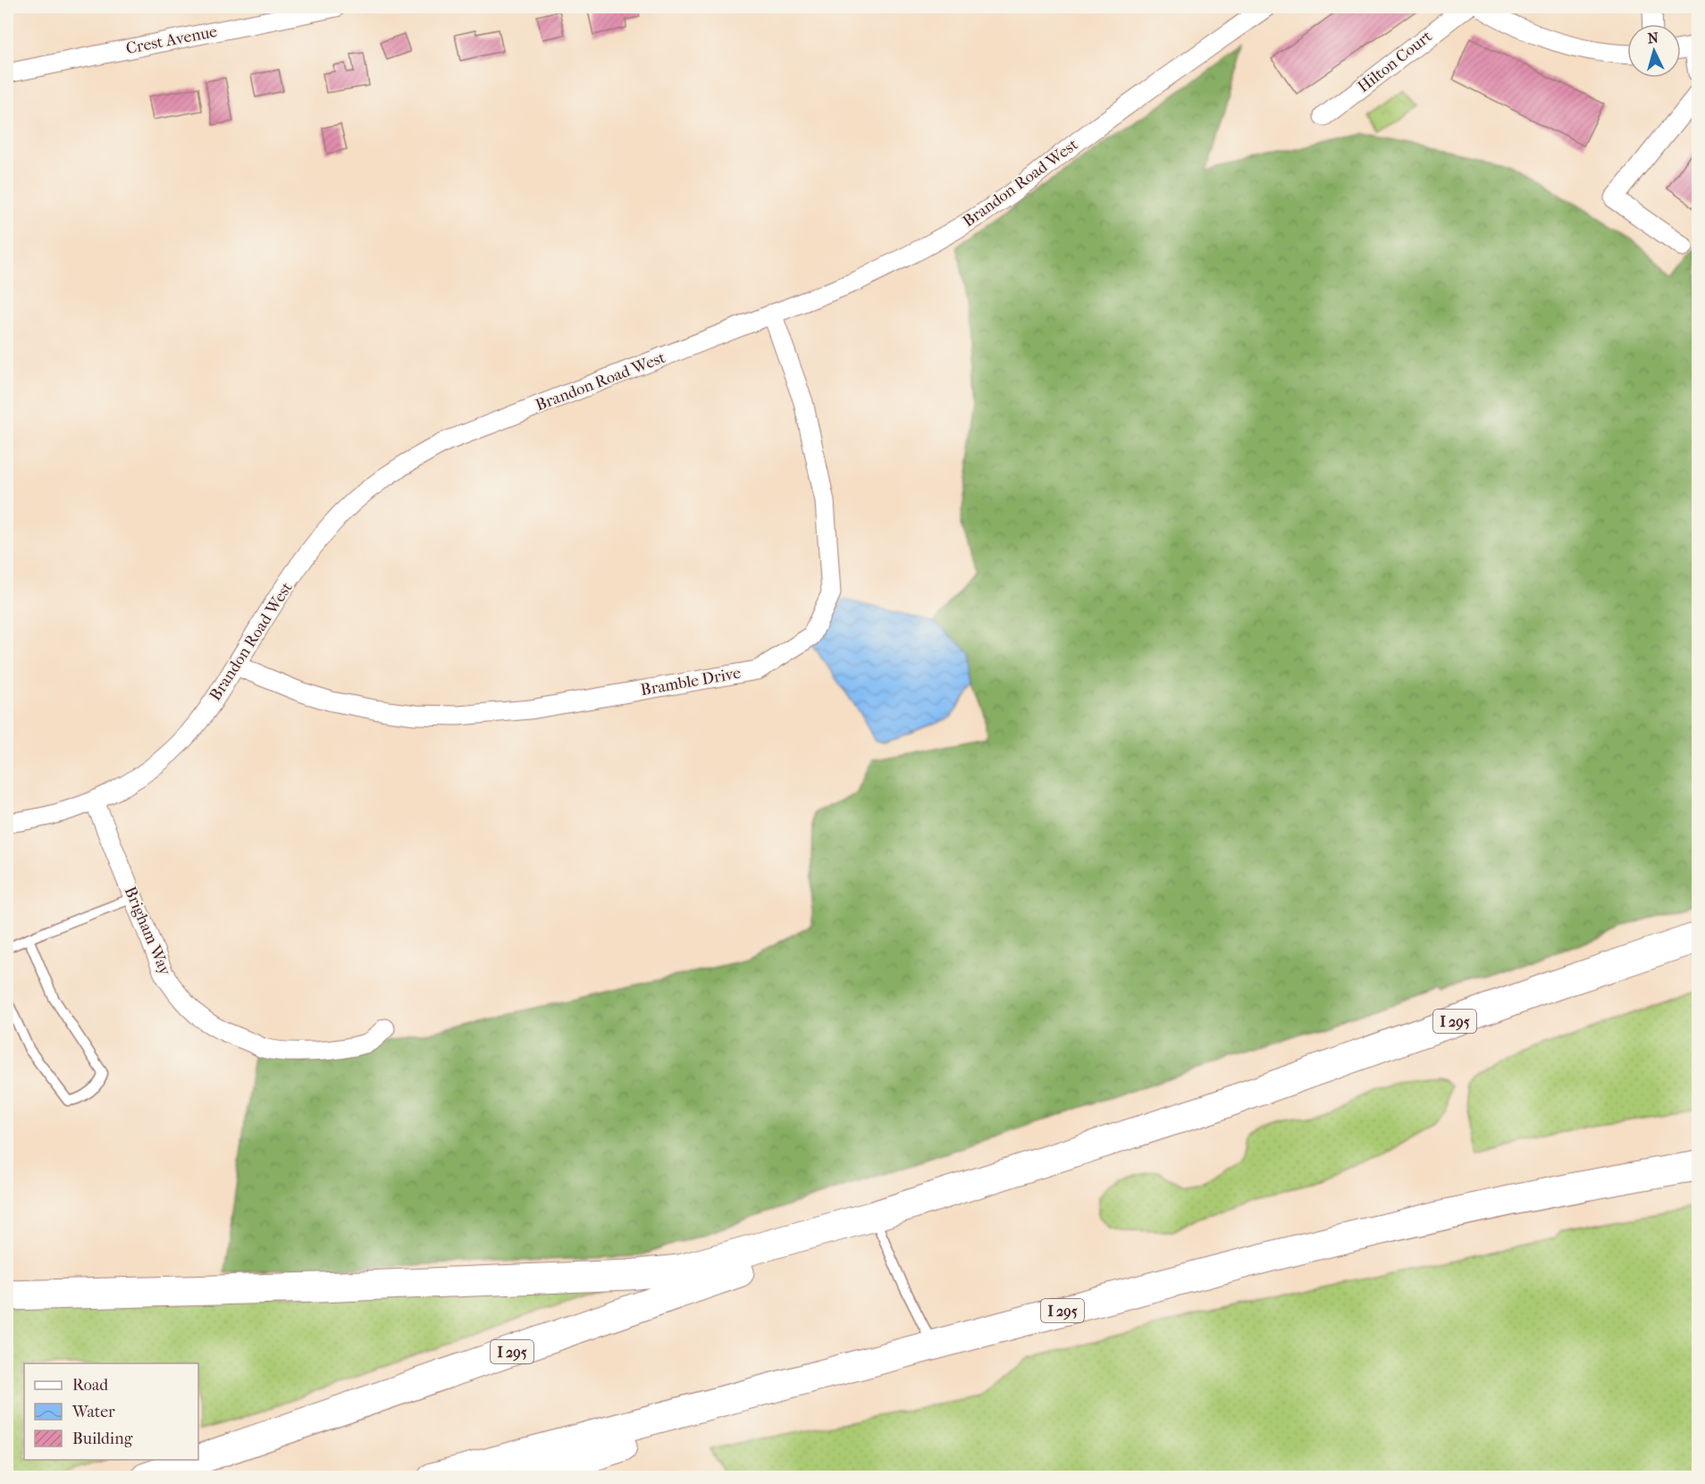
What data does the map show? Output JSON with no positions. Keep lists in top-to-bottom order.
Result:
{
  "streets": {
    "highway": ["I 295"],
    "street": [
      "Crest Avenue",
      "Hilton Court",
      "Brandon Road West",
      "Bramble Drive",
      "Brigham Way"
    ]
  },
  "crossings": [
    ["Brandon Road West", "Bramble Drive"],
    ["Brandon Road West", "Brigham Way"]
  ],
  "legend": ["Road", "Water", "Building"],
  "north": "top"
}
